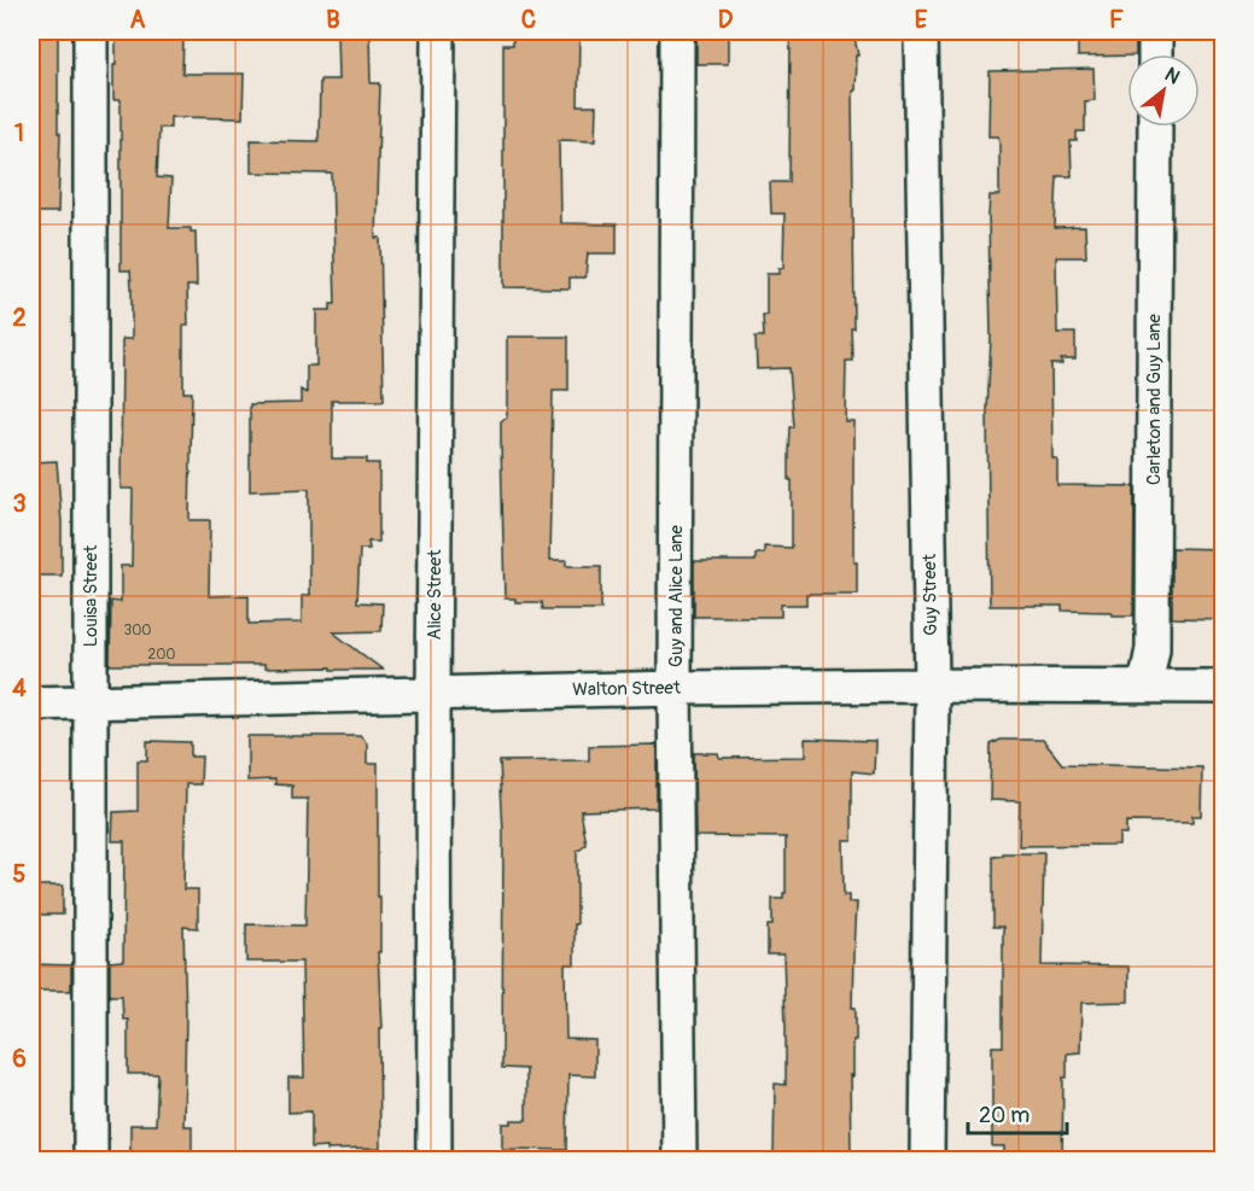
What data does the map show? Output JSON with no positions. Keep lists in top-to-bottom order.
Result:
{
  "streets": {
    "street": [
      "Carleton and Guy Lane",
      "Alice Street",
      "Guy Street",
      "Louisa Street",
      "Guy and Alice Lane",
      "Walton Street"
    ]
  },
  "crossings": [
    ["Carleton and Guy Lane", "Walton Street"],
    ["Alice Street", "Walton Street"],
    ["Guy Street", "Walton Street"],
    ["Louisa Street", "Walton Street"],
    ["Guy and Alice Lane", "Walton Street"]
  ],
  "house_numbers": ["300", "200"],
  "scale_bar": "20 m",
  "north": "top right",
  "grid": {
    "columns": [
      "A",
      "B",
      "C",
      "D",
      "E",
      "F"
    ],
    "rows": [
      "1",
      "2",
      "3",
      "4",
      "5",
      "6"
    ]
  }
}
